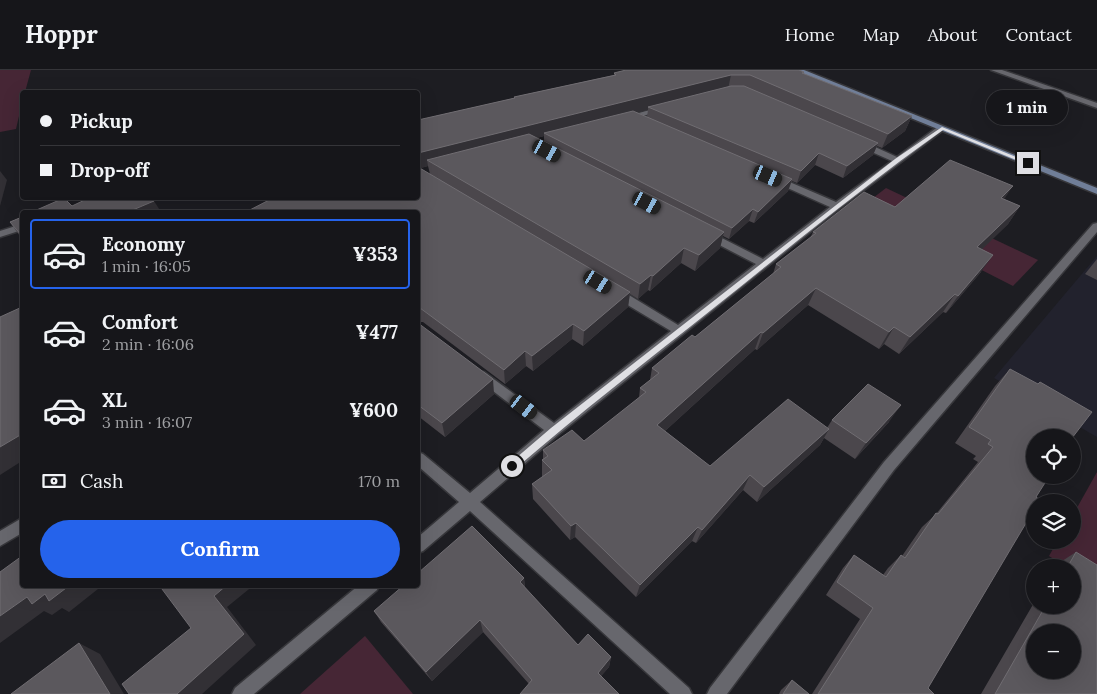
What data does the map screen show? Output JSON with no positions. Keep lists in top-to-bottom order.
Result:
{
  "page": {
    "header": "Hoppr",
    "nav": [
      "Home",
      "Map",
      "About",
      "Contact"
    ],
    "bubble": "1 min",
    "banner": ["Pickup", "Drop-off"],
    "list": [
      {
        "name": "Economy",
        "note": "1 min · 16:05",
        "value": "¥353"
      },
      {
        "name": "Comfort",
        "note": "2 min · 16:06",
        "value": "¥477"
      },
      {
        "name": "XL",
        "note": "3 min · 16:07",
        "value": "¥600"
      }
    ],
    "map_buttons": ["+", "−"],
    "pay": ["Cash", "170 m"],
    "buttons": "Confirm"
  }
}
